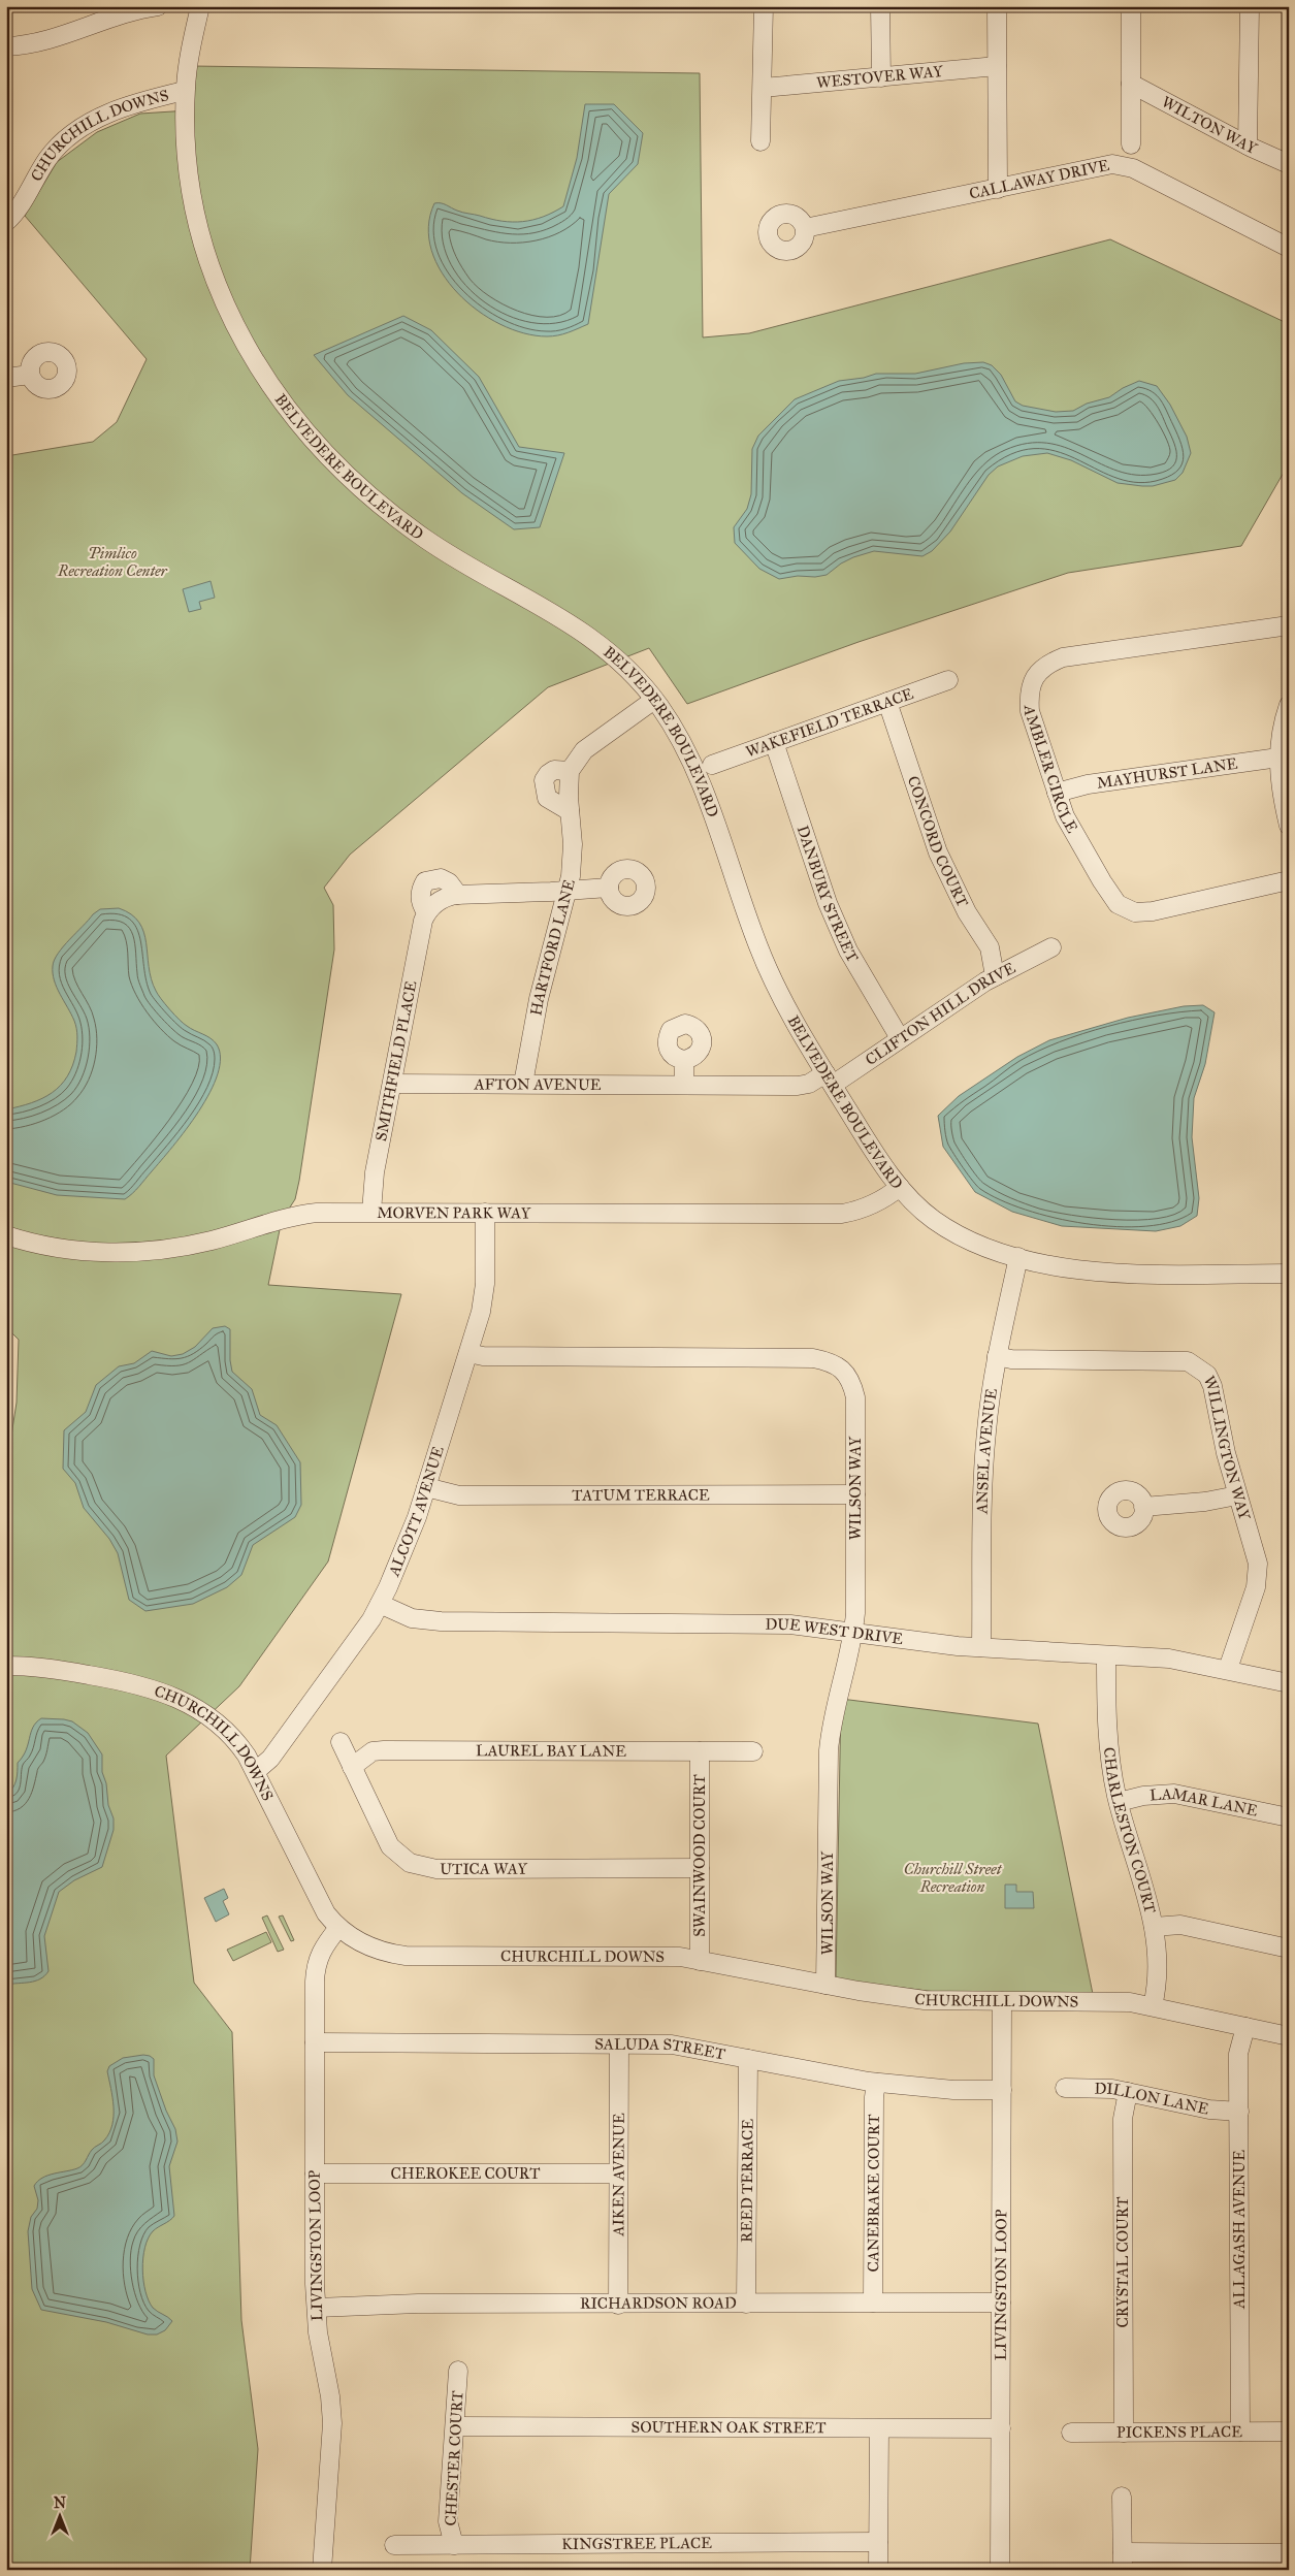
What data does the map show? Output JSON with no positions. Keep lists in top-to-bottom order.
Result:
{
  "streets": {
    "street": [
      "WESTOVER WAY",
      "WILTON WAY",
      "CHURCHILL DOWNS",
      "CALLAWAY DRIVE",
      "BELVEDERE BOULEVARD",
      "WAKEFIELD TERRACE",
      "AMBLER CIRCLE",
      "MAYHURST LANE",
      "CONCORD COURT",
      "DANBURY STREET",
      "HARTFORD LANE",
      "CLIFTON HILL DRIVE",
      "SMITHFIELD PLACE",
      "AFTON AVENUE",
      "MORVEN PARK WAY",
      "WILLINGTON WAY",
      "ANSEL AVENUE",
      "WILSON WAY",
      "TATUM TERRACE",
      "ALCOTT AVENUE",
      "DUE WEST DRIVE",
      "LAUREL BAY LANE",
      "LAMAR LANE",
      "CHARLESTON COURT",
      "SWAINWOOD COURT",
      "UTICA WAY",
      "SALUDA STREET",
      "DILLON LANE",
      "CHEROKEE COURT",
      "AIKEN AVENUE",
      "REED TERRACE",
      "CANEBRAKE COURT",
      "ALLAGASH AVENUE",
      "LIVINGSTON LOOP",
      "CRYSTAL COURT",
      "RICHARDSON ROAD",
      "SOUTHERN OAK STREET",
      "PICKENS PLACE",
      "CHESTER COURT",
      "KINGSTREE PLACE"
    ]
  },
  "crossings": [
    ["CHURCHILL DOWNS", "BELVEDERE BOULEVARD"],
    ["CHURCHILL DOWNS", "WILSON WAY"],
    ["CHURCHILL DOWNS", "ALCOTT AVENUE"],
    ["CHURCHILL DOWNS", "CHARLESTON COURT"],
    ["CHURCHILL DOWNS", "SWAINWOOD COURT"],
    ["CHURCHILL DOWNS", "ALLAGASH AVENUE"],
    ["CHURCHILL DOWNS", "LIVINGSTON LOOP"],
    ["BELVEDERE BOULEVARD", "CLIFTON HILL DRIVE"],
    ["BELVEDERE BOULEVARD", "AFTON AVENUE"],
    ["BELVEDERE BOULEVARD", "MORVEN PARK WAY"],
    ["BELVEDERE BOULEVARD", "ANSEL AVENUE"],
    ["WAKEFIELD TERRACE", "CONCORD COURT"],
    ["WAKEFIELD TERRACE", "DANBURY STREET"],
    ["AMBLER CIRCLE", "MAYHURST LANE"],
    ["CONCORD COURT", "CLIFTON HILL DRIVE"],
    ["DANBURY STREET", "CLIFTON HILL DRIVE"],
    ["HARTFORD LANE", "SMITHFIELD PLACE"],
    ["HARTFORD LANE", "AFTON AVENUE"],
    ["CLIFTON HILL DRIVE", "AFTON AVENUE"],
    ["SMITHFIELD PLACE", "AFTON AVENUE"],
    ["SMITHFIELD PLACE", "MORVEN PARK WAY"],
    ["MORVEN PARK WAY", "ALCOTT AVENUE"],
    ["WILLINGTON WAY", "ANSEL AVENUE"],
    ["WILLINGTON WAY", "DUE WEST DRIVE"],
    ["ANSEL AVENUE", "DUE WEST DRIVE"],
    ["WILSON WAY", "TATUM TERRACE"],
    ["WILSON WAY", "ALCOTT AVENUE"],
    ["WILSON WAY", "DUE WEST DRIVE"],
    ["TATUM TERRACE", "ALCOTT AVENUE"],
    ["ALCOTT AVENUE", "DUE WEST DRIVE"],
    ["DUE WEST DRIVE", "CHARLESTON COURT"],
    ["LAUREL BAY LANE", "SWAINWOOD COURT"],
    ["LAUREL BAY LANE", "UTICA WAY"],
    ["LAMAR LANE", "CHARLESTON COURT"],
    ["SWAINWOOD COURT", "UTICA WAY"],
    ["SALUDA STREET", "AIKEN AVENUE"],
    ["SALUDA STREET", "REED TERRACE"],
    ["SALUDA STREET", "CANEBRAKE COURT"],
    ["SALUDA STREET", "LIVINGSTON LOOP"],
    ["DILLON LANE", "ALLAGASH AVENUE"],
    ["DILLON LANE", "CRYSTAL COURT"],
    ["CHEROKEE COURT", "AIKEN AVENUE"],
    ["CHEROKEE COURT", "LIVINGSTON LOOP"],
    ["AIKEN AVENUE", "RICHARDSON ROAD"],
    ["REED TERRACE", "RICHARDSON ROAD"],
    ["CANEBRAKE COURT", "RICHARDSON ROAD"],
    ["ALLAGASH AVENUE", "PICKENS PLACE"],
    ["LIVINGSTON LOOP", "RICHARDSON ROAD"],
    ["LIVINGSTON LOOP", "SOUTHERN OAK STREET"],
    ["CRYSTAL COURT", "PICKENS PLACE"],
    ["SOUTHERN OAK STREET", "CHESTER COURT"],
    ["CHESTER COURT", "KINGSTREE PLACE"]
  ],
  "parks": ["Pimlico Recreation Center", "Churchill Street Recreation"],
  "north": "top"
}
